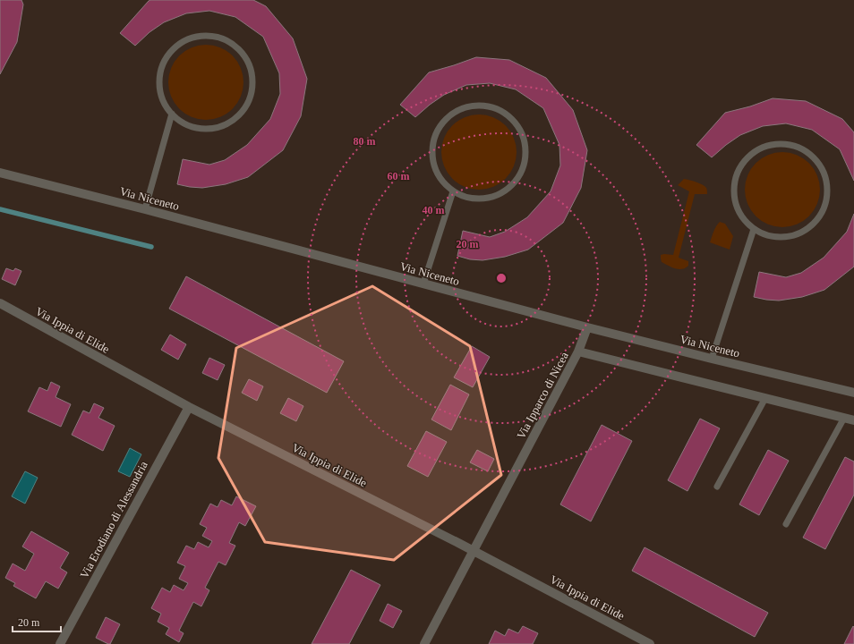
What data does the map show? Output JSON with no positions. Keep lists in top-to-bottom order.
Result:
{
  "streets": {
    "street": [
      "Via Niceneto",
      "Via Ippia di Elide",
      "Via Ipparco di Nicea",
      "Via Erodiano di Alessandria"
    ]
  },
  "crossings": [
    ["Via Ippia di Elide", "Via Ipparco di Nicea"],
    ["Via Ippia di Elide", "Via Erodiano di Alessandria"]
  ],
  "scale_bar": "20 m",
  "rings": [
    "80 m",
    "60 m",
    "40 m",
    "20 m"
  ]
}
